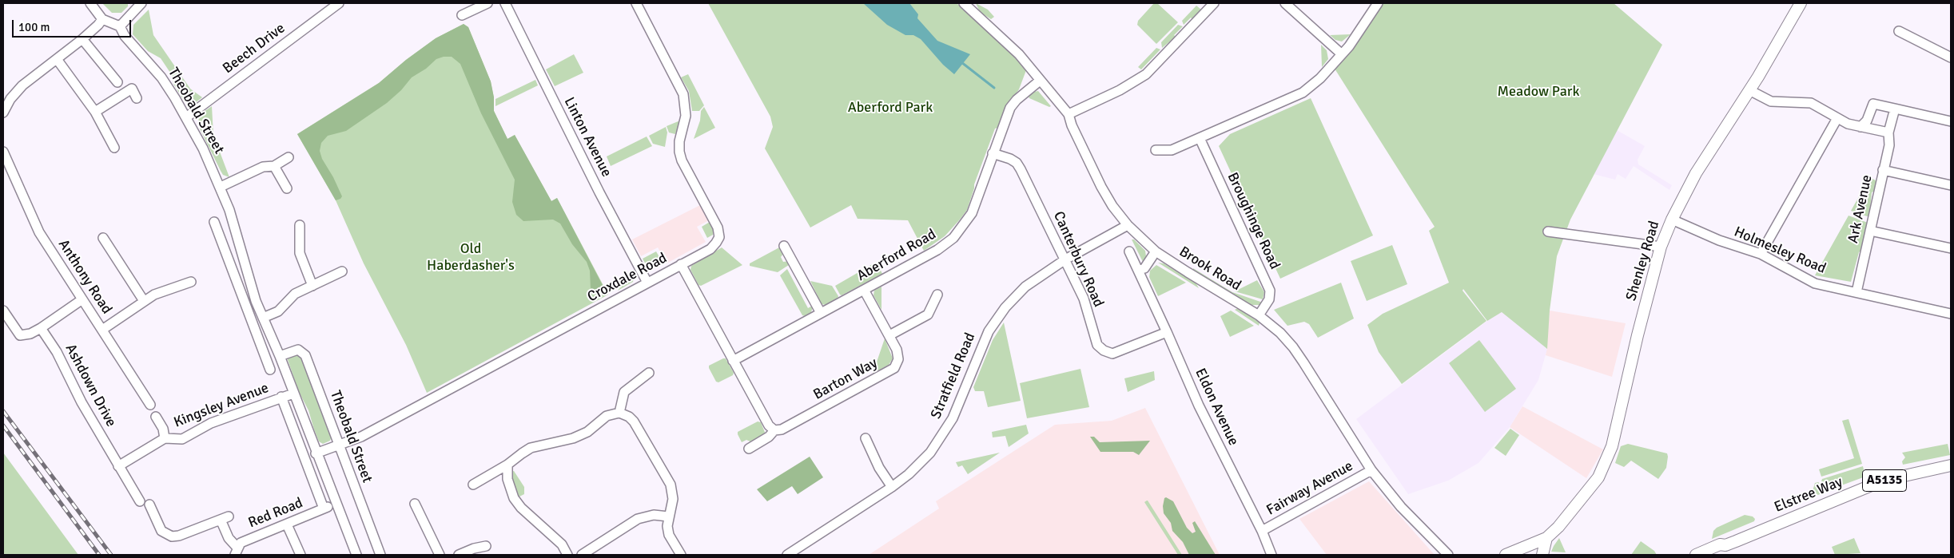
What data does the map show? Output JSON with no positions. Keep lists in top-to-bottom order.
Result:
{
  "streets": {
    "main road": ["Shenley Road", "A5135", "Elstree Way"],
    "street": [
      "Beech Drive",
      "Theobald Street",
      "Linton Avenue",
      "Ark Avenue",
      "Broughinge Road",
      "Holmesley Road",
      "Aberford Road",
      "Canterbury Road",
      "Brook Road",
      "Anthony Road",
      "Croxdale Road",
      "Stratfield Road",
      "Barton Way",
      "Ashdown Drive",
      "Kingsley Avenue",
      "Eldon Avenue",
      "Fairway Avenue",
      "Red Road"
    ]
  },
  "crossings": [
    ["Beech Drive", "Theobald Street"],
    ["Theobald Street", "Croxdale Road"],
    ["Theobald Street", "Kingsley Avenue"],
    ["Theobald Street", "Red Road"],
    ["Linton Avenue", "Croxdale Road"],
    ["Ark Avenue", "Holmesley Road"],
    ["Broughinge Road", "Brook Road"],
    ["Holmesley Road", "Shenley Road"],
    ["Aberford Road", "Canterbury Road"],
    ["Aberford Road", "Brook Road"],
    ["Aberford Road", "Barton Way"],
    ["Canterbury Road", "Stratfield Road"],
    ["Canterbury Road", "Eldon Avenue"],
    ["Brook Road", "Stratfield Road"],
    ["Brook Road", "Fairway Avenue"],
    ["Ashdown Drive", "Kingsley Avenue"],
    ["Eldon Avenue", "Fairway Avenue"]
  ],
  "parks": ["Meadow Park", "Aberford Park", "Old Haberdasher's"],
  "scale_bar": "100 m"
}
